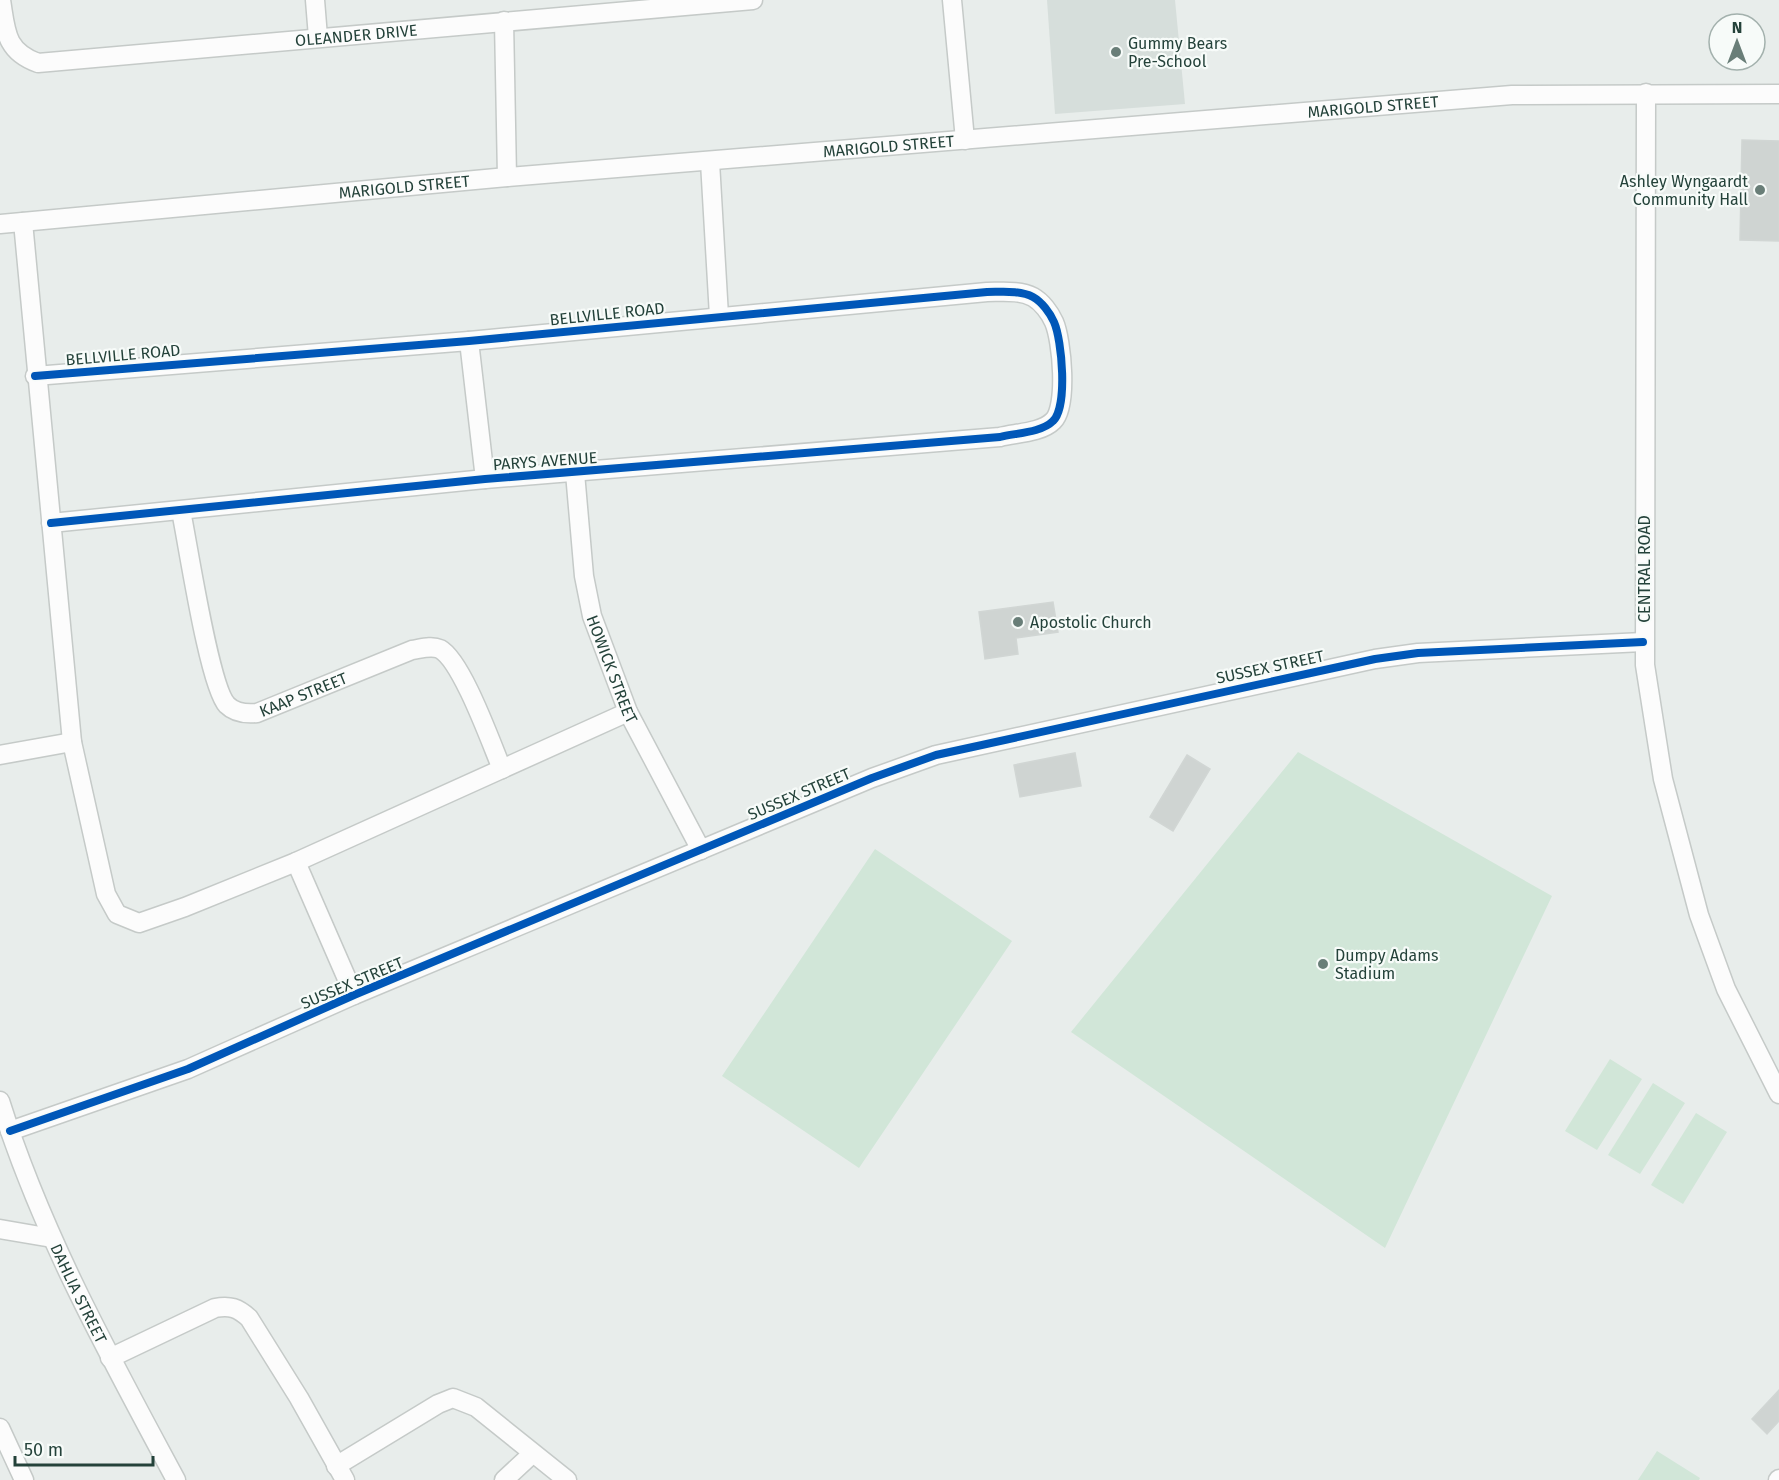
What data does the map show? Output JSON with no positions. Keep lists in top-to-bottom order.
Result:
{
  "streets": {
    "street": [
      "OLEANDER DRIVE",
      "MARIGOLD STREET",
      "BELLVILLE ROAD",
      "PARYS AVENUE",
      "CENTRAL ROAD",
      "SUSSEX STREET",
      "HOWICK STREET",
      "KAAP STREET",
      "DAHLIA STREET"
    ]
  },
  "crossings": [
    ["MARIGOLD STREET", "CENTRAL ROAD"],
    ["BELLVILLE ROAD", "PARYS AVENUE"],
    ["PARYS AVENUE", "HOWICK STREET"],
    ["PARYS AVENUE", "KAAP STREET"],
    ["CENTRAL ROAD", "SUSSEX STREET"],
    ["SUSSEX STREET", "HOWICK STREET"],
    ["SUSSEX STREET", "DAHLIA STREET"]
  ],
  "places": [
    "Gummy Bears Pre-School",
    "Ashley Wyngaardt Community Hall",
    "Apostolic Church",
    "Dumpy Adams Stadium"
  ],
  "scale_bar": "50 m",
  "north": "top"
}
